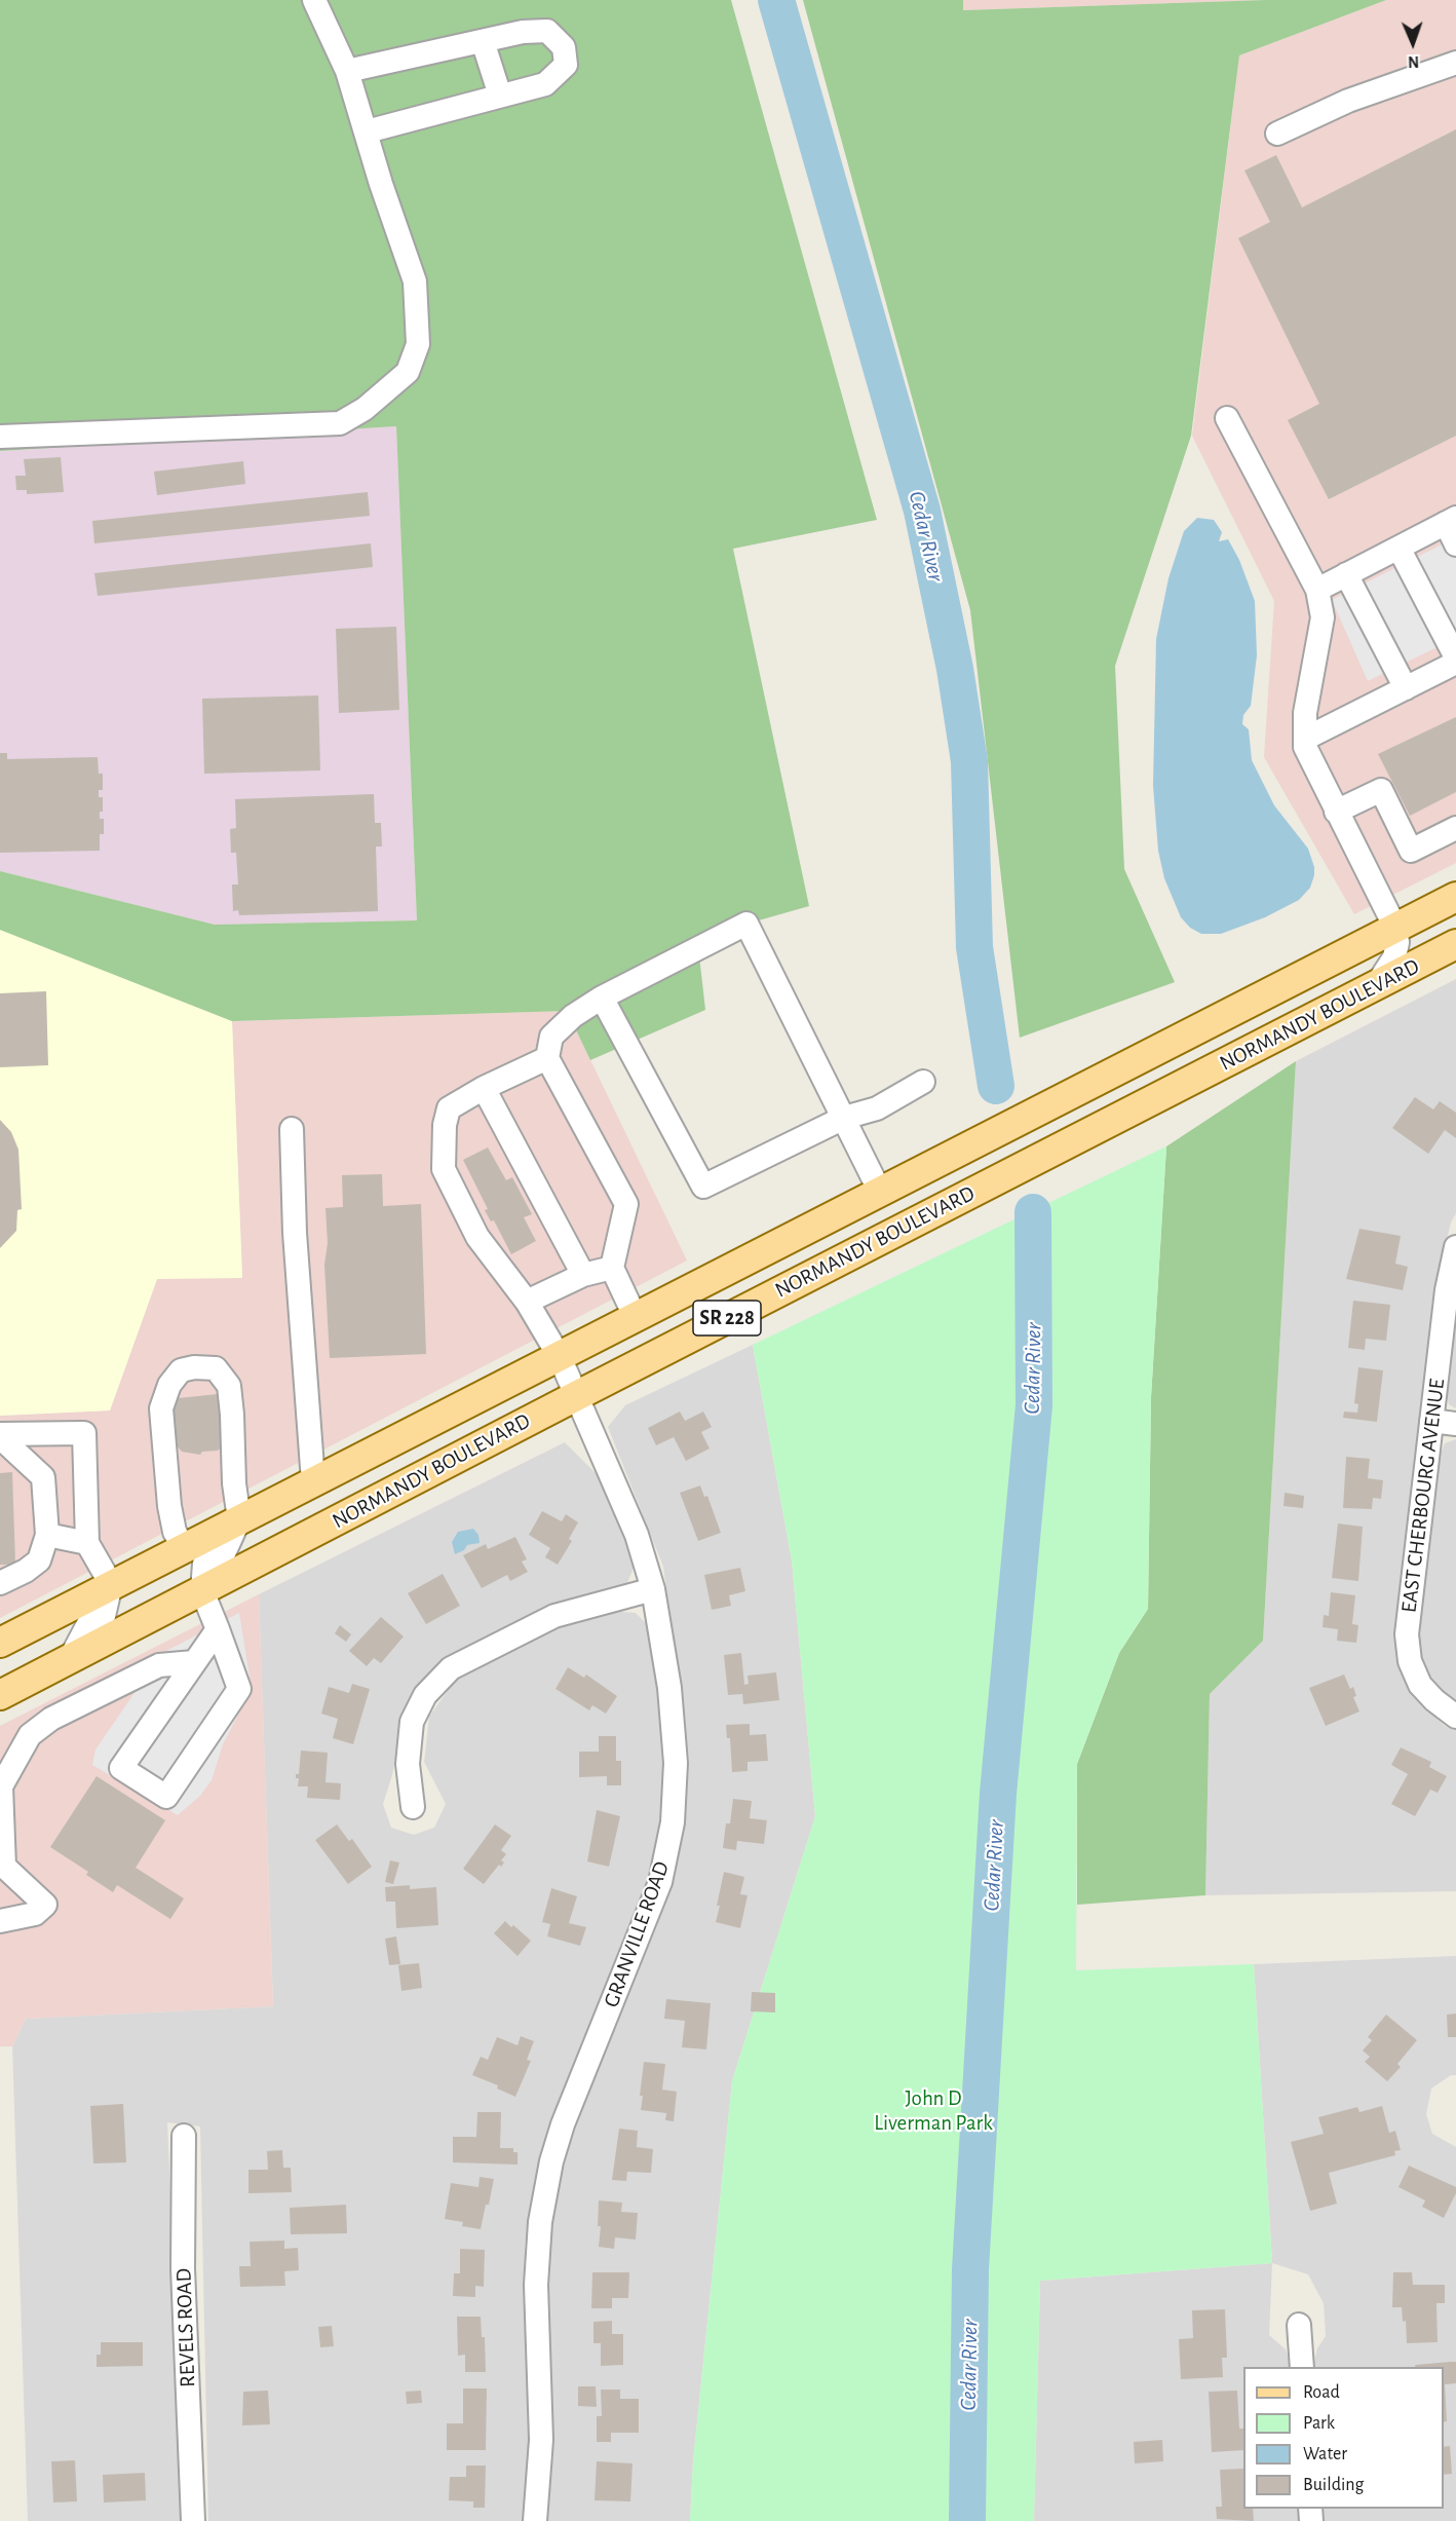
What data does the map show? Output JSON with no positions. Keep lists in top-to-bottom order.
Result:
{
  "streets": {
    "main road": ["NORMANDY BOULEVARD", "SR 228"],
    "street": ["EAST CHERBOURG AVENUE", "GRANVILLE ROAD", "REVELS ROAD"]
  },
  "crossings": [
    ["NORMANDY BOULEVARD", "GRANVILLE ROAD"]
  ],
  "water": ["Cedar River"],
  "parks": ["John D Liverman Park"],
  "legend": [
    "Road",
    "Park",
    "Water",
    "Building"
  ],
  "north": "bottom"
}
